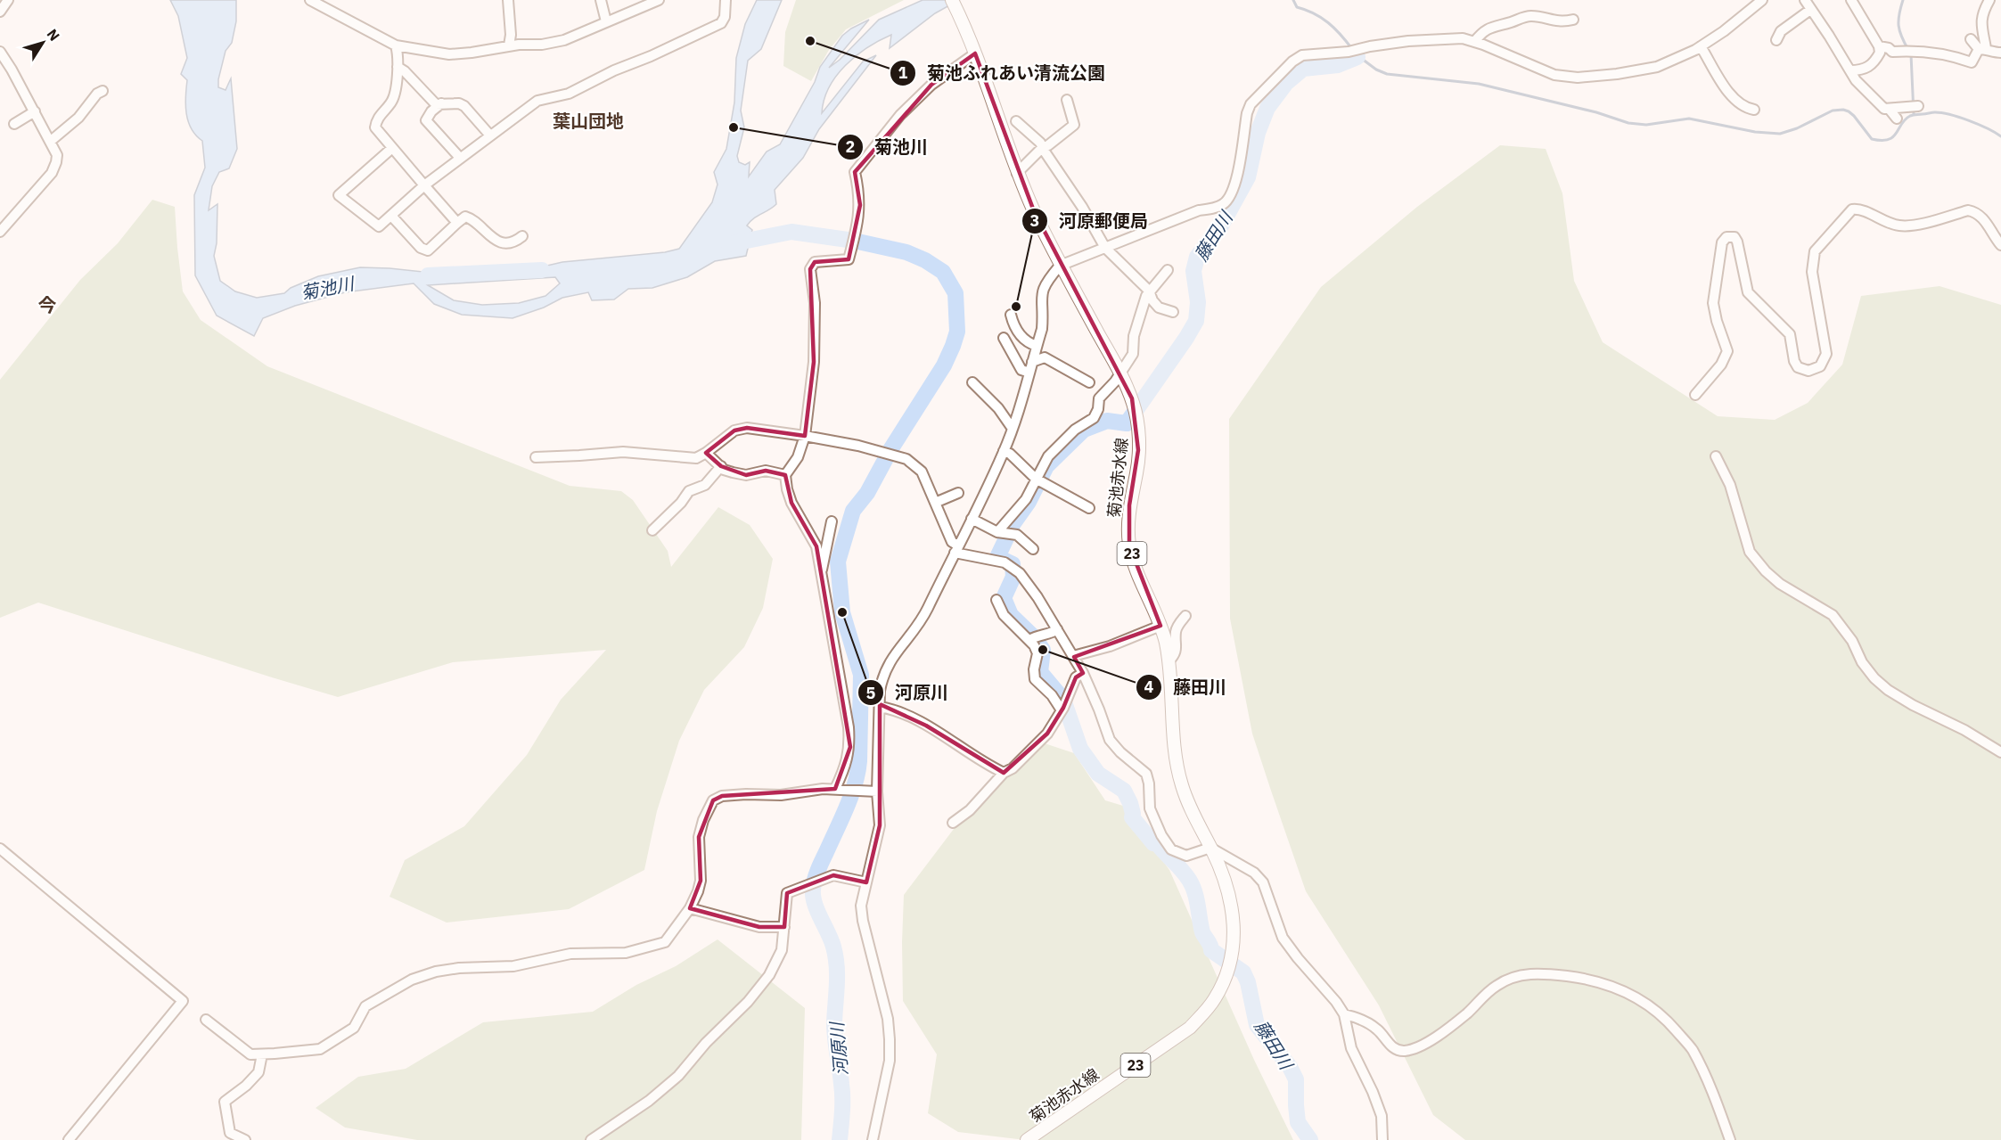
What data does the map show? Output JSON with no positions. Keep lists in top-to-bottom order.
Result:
{
  "streets": {
    "main road": ["菊池赤水線", "23"]
  },
  "districts": ["葉山団地", "今"],
  "water": ["藤田川", "菊池川", "河原川"],
  "places": [
    "菊池ふれあい清流公園",
    "菊池川",
    "河原郵便局",
    "河原川",
    "藤田川"
  ],
  "north": "top right"
}
